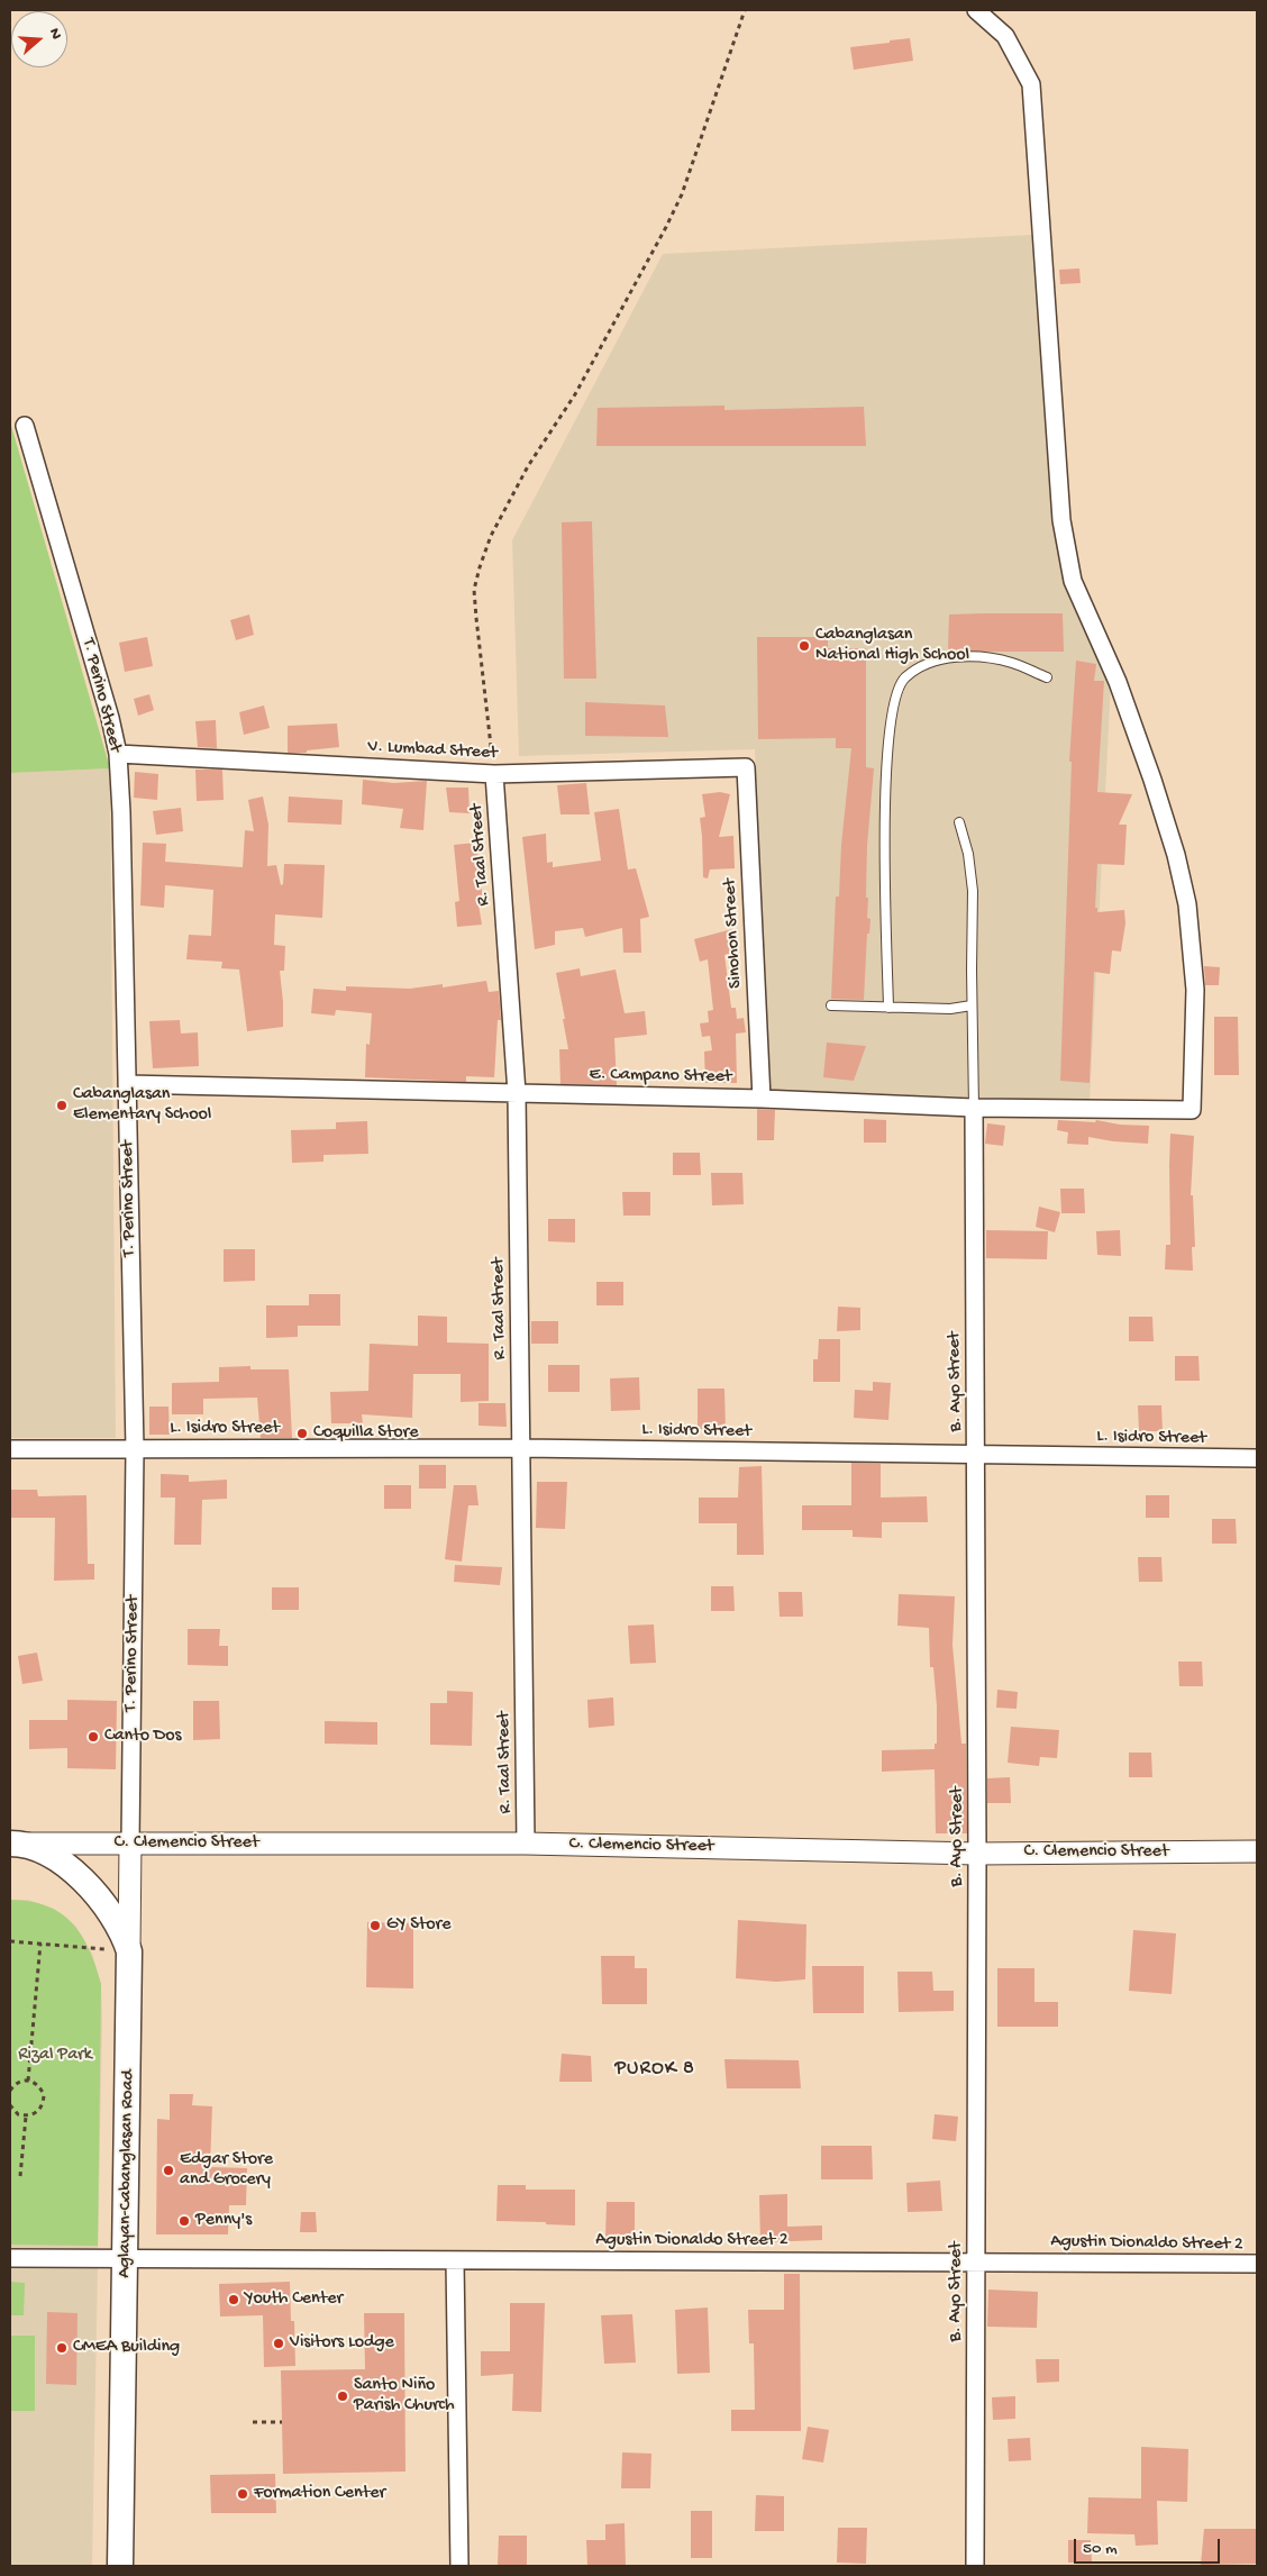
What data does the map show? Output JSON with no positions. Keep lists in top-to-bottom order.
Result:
{
  "streets": {
    "main road": ["Aglayan-Cabanglasan Road"],
    "street": [
      "T. Perino Street",
      "V. Lumbad Street",
      "R. Taal Street",
      "Sinohon Street",
      "E. Campano Street",
      "B. Ayo Street",
      "L. Isidro Street",
      "C. Clemencio Street",
      "Agustin Dionaldo Street 2"
    ]
  },
  "crossings": [
    ["T. Perino Street", "V. Lumbad Street"],
    ["T. Perino Street", "E. Campano Street"],
    ["T. Perino Street", "L. Isidro Street"],
    ["T. Perino Street", "C. Clemencio Street"],
    ["T. Perino Street", "Aglayan-Cabanglasan Road"],
    ["V. Lumbad Street", "R. Taal Street"],
    ["V. Lumbad Street", "Sinohon Street"],
    ["R. Taal Street", "E. Campano Street"],
    ["R. Taal Street", "L. Isidro Street"],
    ["R. Taal Street", "C. Clemencio Street"],
    ["Sinohon Street", "E. Campano Street"],
    ["E. Campano Street", "B. Ayo Street"],
    ["B. Ayo Street", "L. Isidro Street"],
    ["B. Ayo Street", "C. Clemencio Street"],
    ["B. Ayo Street", "Agustin Dionaldo Street 2"],
    ["C. Clemencio Street", "Aglayan-Cabanglasan Road"],
    ["Aglayan-Cabanglasan Road", "Agustin Dionaldo Street 2"]
  ],
  "districts": ["PUROK 8"],
  "parks": ["Rizal Park"],
  "places": [
    "Cabanglasan National High School",
    "Cabanglasan Elementary School",
    "Coquilla Store",
    "Canto Dos",
    "GY Store",
    "Edgar Store and Grocery",
    "Penny's",
    "Youth Center",
    "Visitors Lodge",
    "CMEA Building",
    "Santo Niño Parish Church",
    "Formation Center"
  ],
  "scale_bar": "50 m",
  "north": "right"
}
